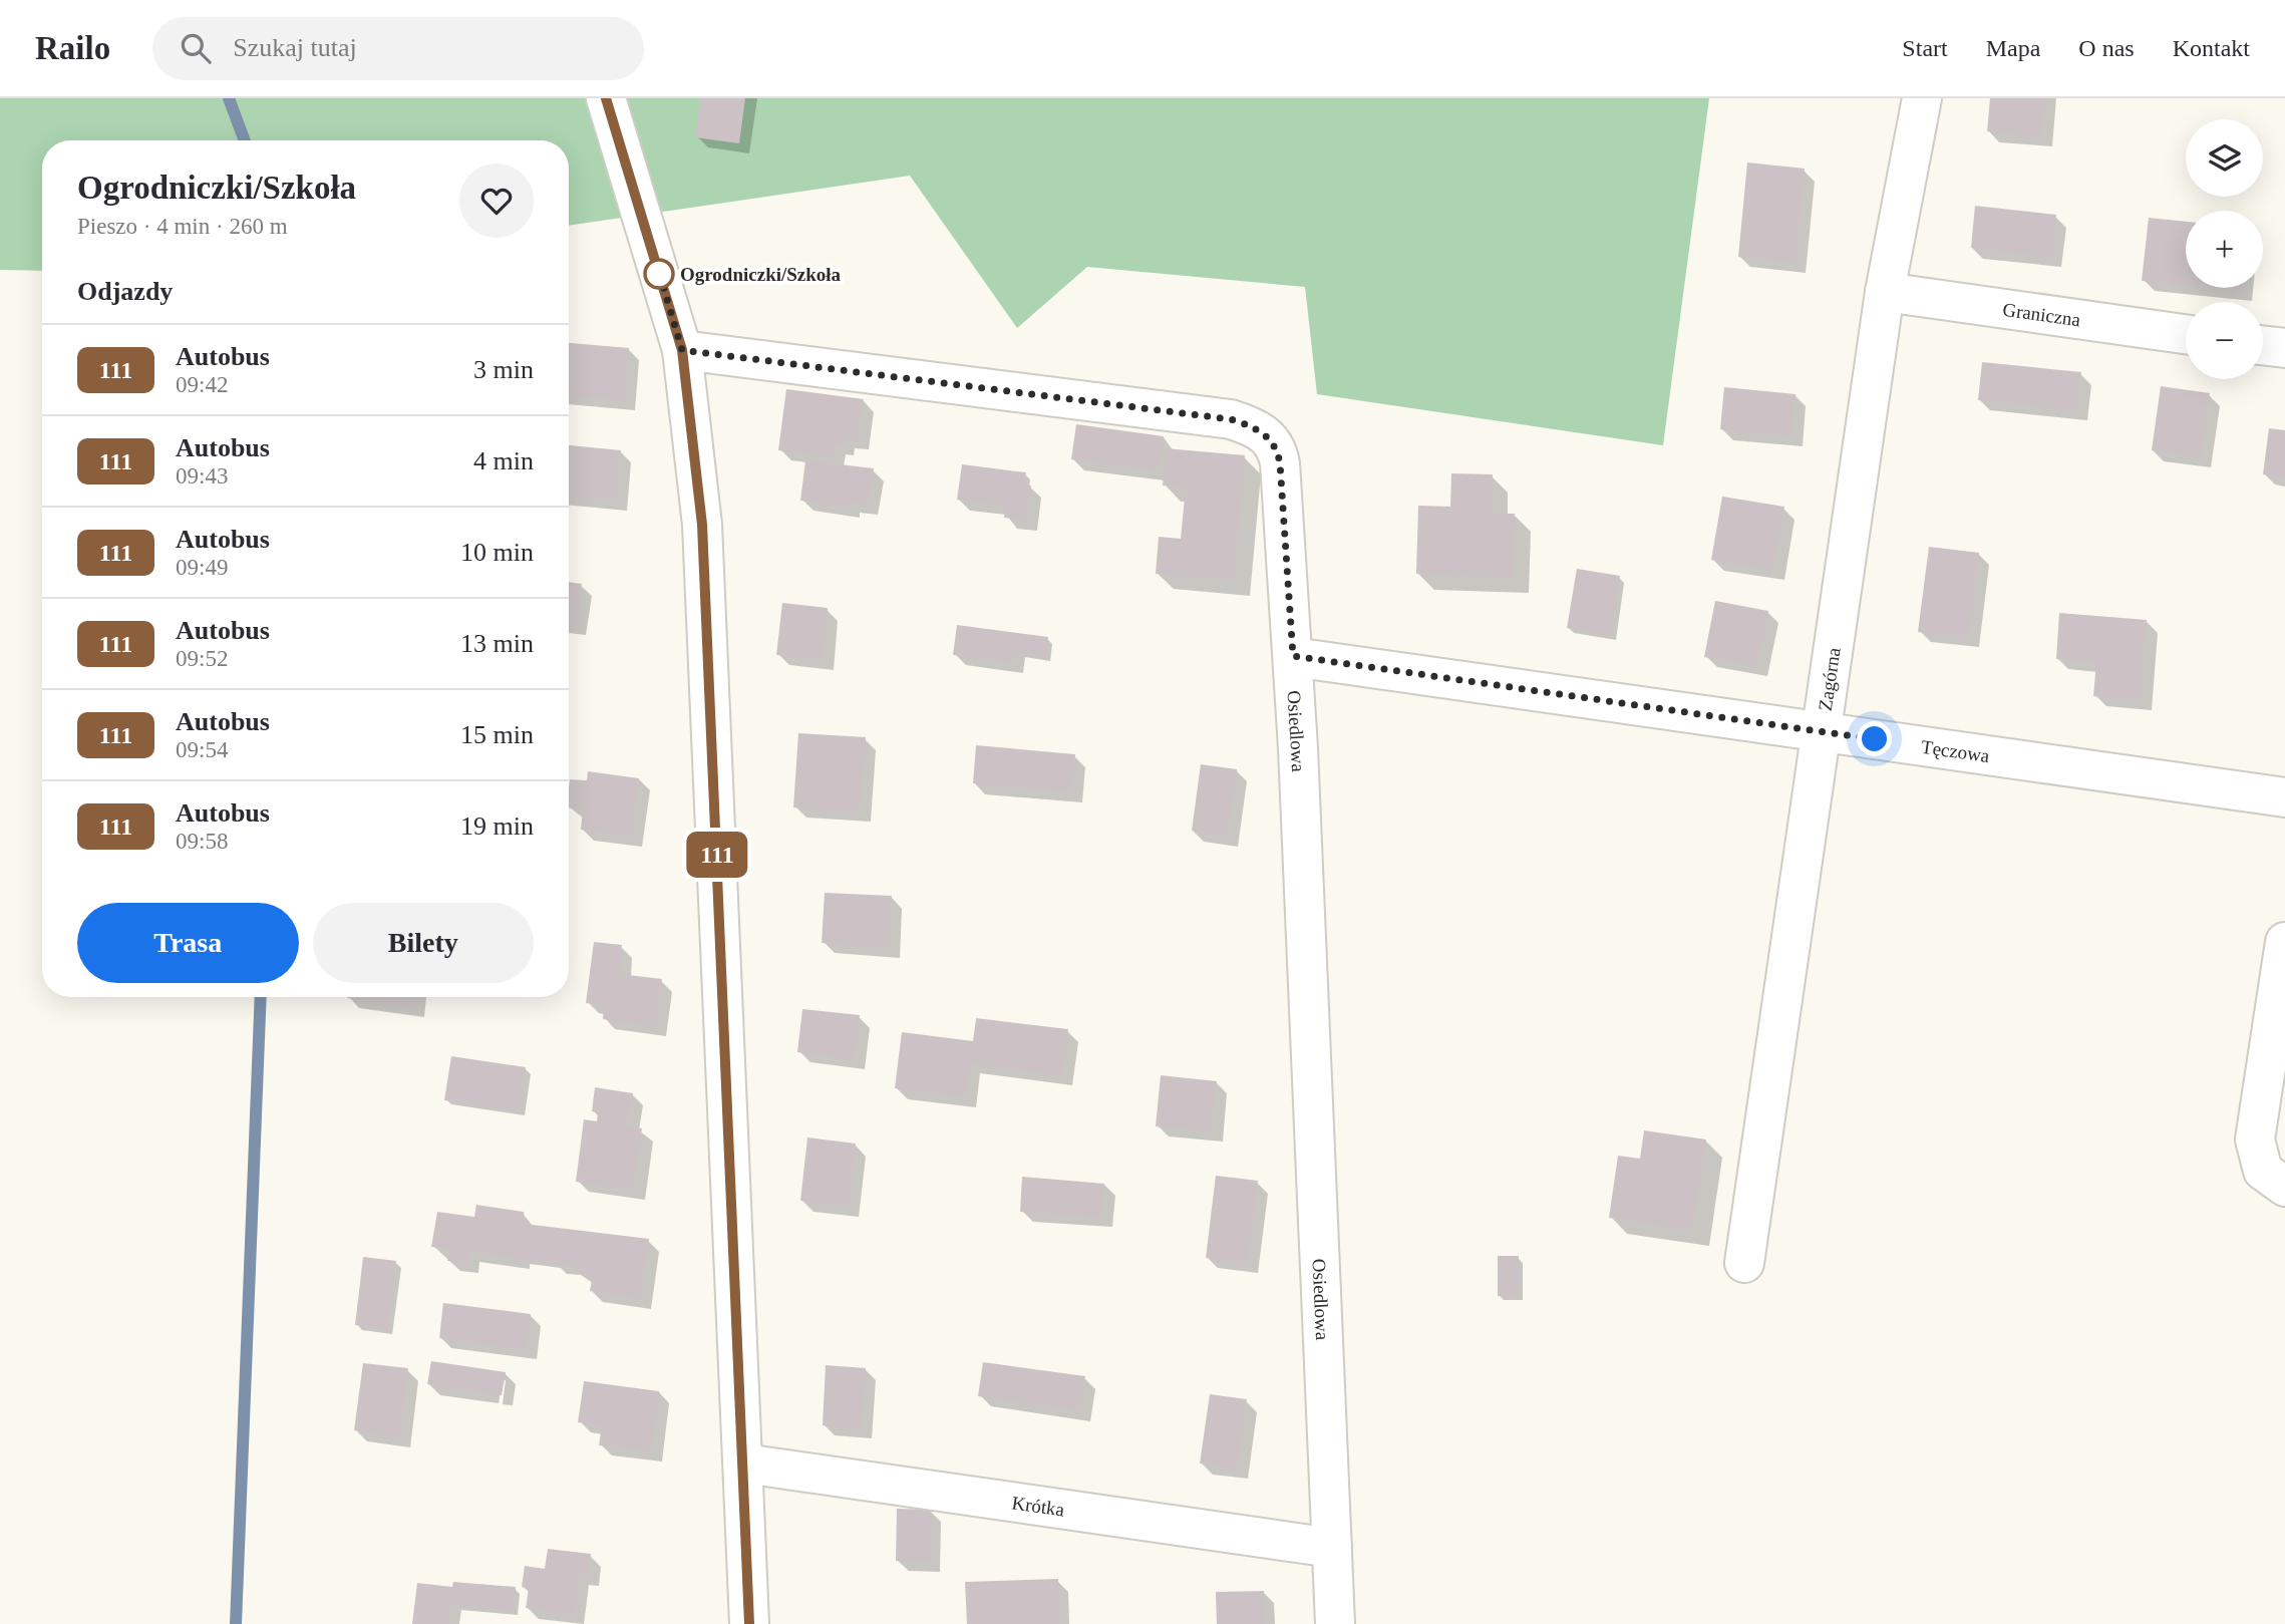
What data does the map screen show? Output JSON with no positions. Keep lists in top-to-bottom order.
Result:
{
  "streets": {
    "street": [
      "Graniczna",
      "Zagórna",
      "Osiedlowa",
      "Tęczowa",
      "Krótka"
    ]
  },
  "crossings": [
    ["Graniczna", "Zagórna"],
    ["Zagórna", "Tęczowa"],
    ["Osiedlowa", "Tęczowa"],
    ["Osiedlowa", "Krótka"]
  ],
  "places": ["Ogrodniczki/Szkoła"],
  "lines": ["bus line 111"],
  "page": {
    "header": "Railo",
    "search": "Szukaj tutaj",
    "nav": [
      "Start",
      "Mapa",
      "O nas",
      "Kontakt"
    ],
    "on_map": "111",
    "map_buttons": ["+", "−"],
    "heading": [
      ["Ogrodniczki/Szkoła", "Pieszo · 4 min · 260 m"],
      "Odjazdy"
    ],
    "list": [
      {
        "mark": "111",
        "name": "Autobus",
        "note": "09:42",
        "value": "3 min"
      },
      {
        "mark": "111",
        "name": "Autobus",
        "note": "09:43",
        "value": "4 min"
      },
      {
        "mark": "111",
        "name": "Autobus",
        "note": "09:49",
        "value": "10 min"
      },
      {
        "mark": "111",
        "name": "Autobus",
        "note": "09:52",
        "value": "13 min"
      },
      {
        "mark": "111",
        "name": "Autobus",
        "note": "09:54",
        "value": "15 min"
      },
      {
        "mark": "111",
        "name": "Autobus",
        "note": "09:58",
        "value": "19 min"
      }
    ],
    "buttons": ["Trasa", "Bilety"]
  }
}
